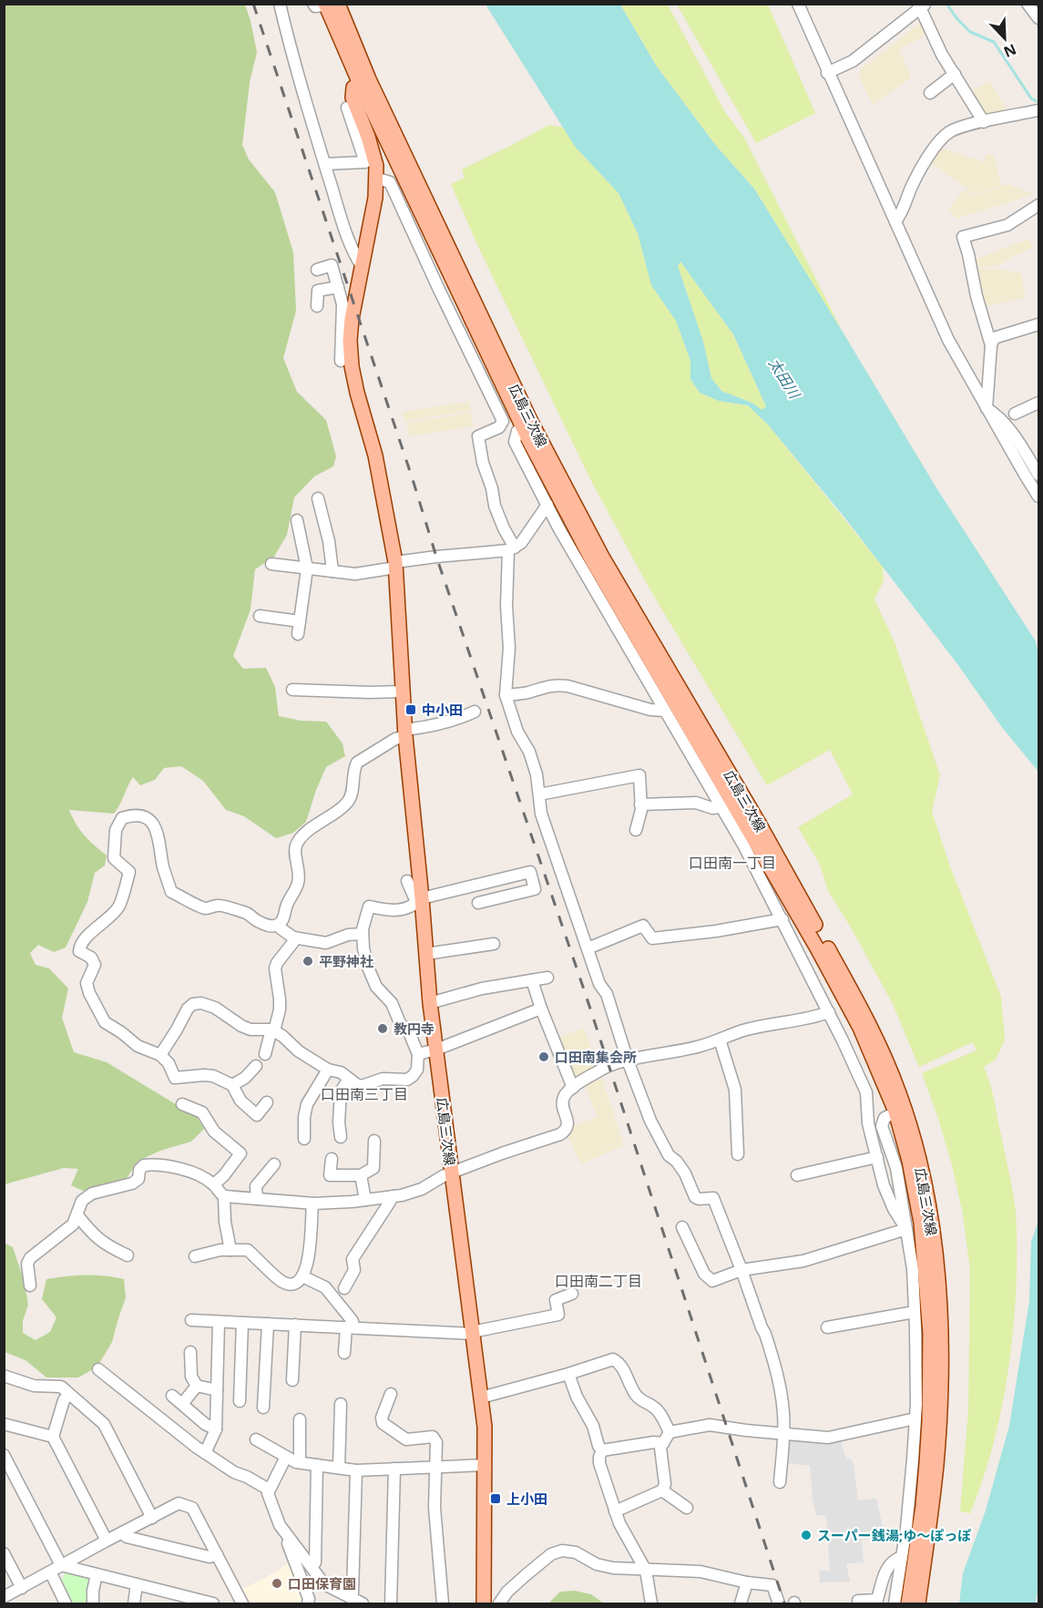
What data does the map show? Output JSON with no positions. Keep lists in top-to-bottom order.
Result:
{
  "streets": {
    "main road": ["広島三次線"]
  },
  "districts": ["口田南一丁目", "口田南三丁目", "口田南二丁目"],
  "water": ["太田川"],
  "places": {
    "transit": ["中小田", "上小田"],
    "other": [
      "平野神社",
      "教円寺",
      "口田南集会所",
      "スーパー銭湯;ゆ～ぽっぽ",
      "口田保育園"
    ]
  },
  "north": "bottom right"
}
